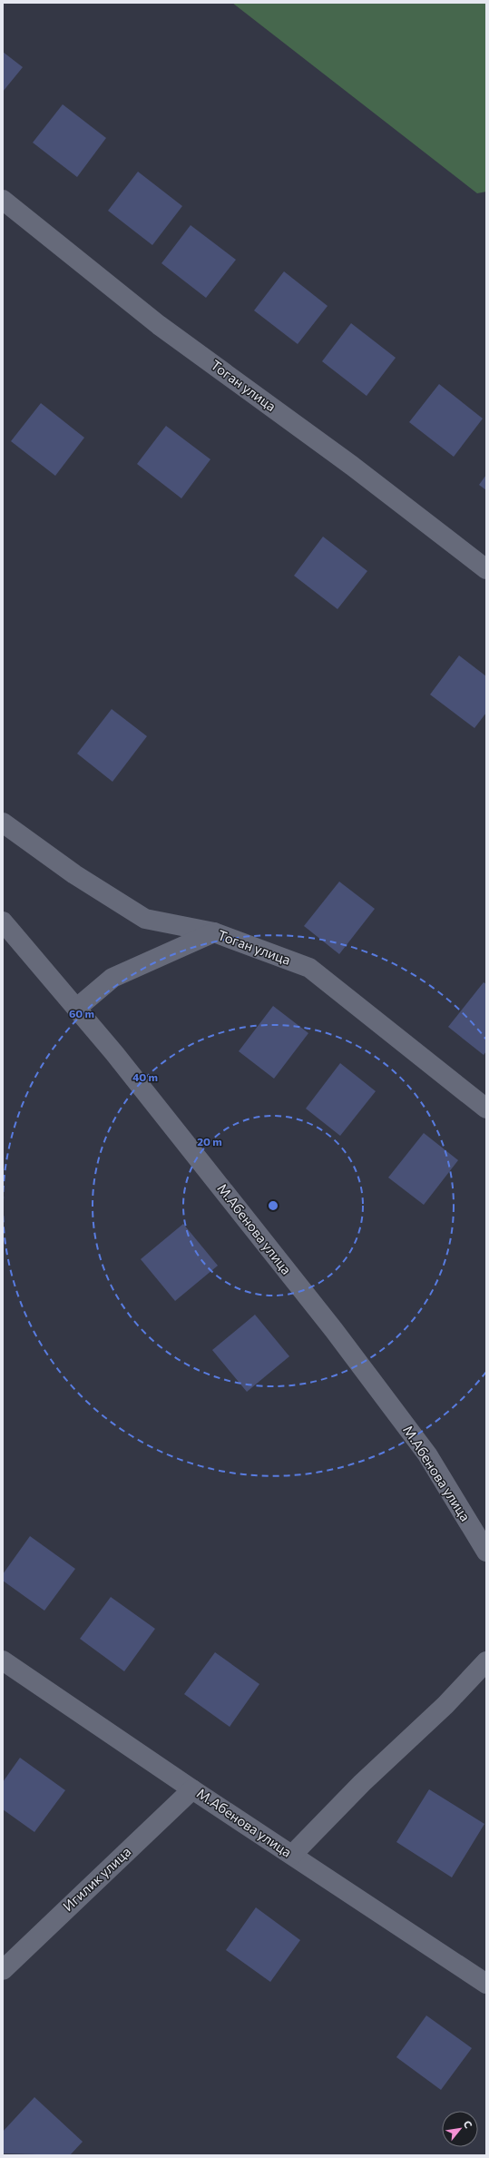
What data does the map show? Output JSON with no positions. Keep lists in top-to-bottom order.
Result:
{
  "streets": {
    "street": ["Тоган улица", "М.Абенова улица", "Игилик улица"]
  },
  "crossings": [
    ["М.Абенова улица", "Игилик улица"]
  ],
  "north": "top right",
  "rings": ["60 m", "40 m", "20 m"]
}
